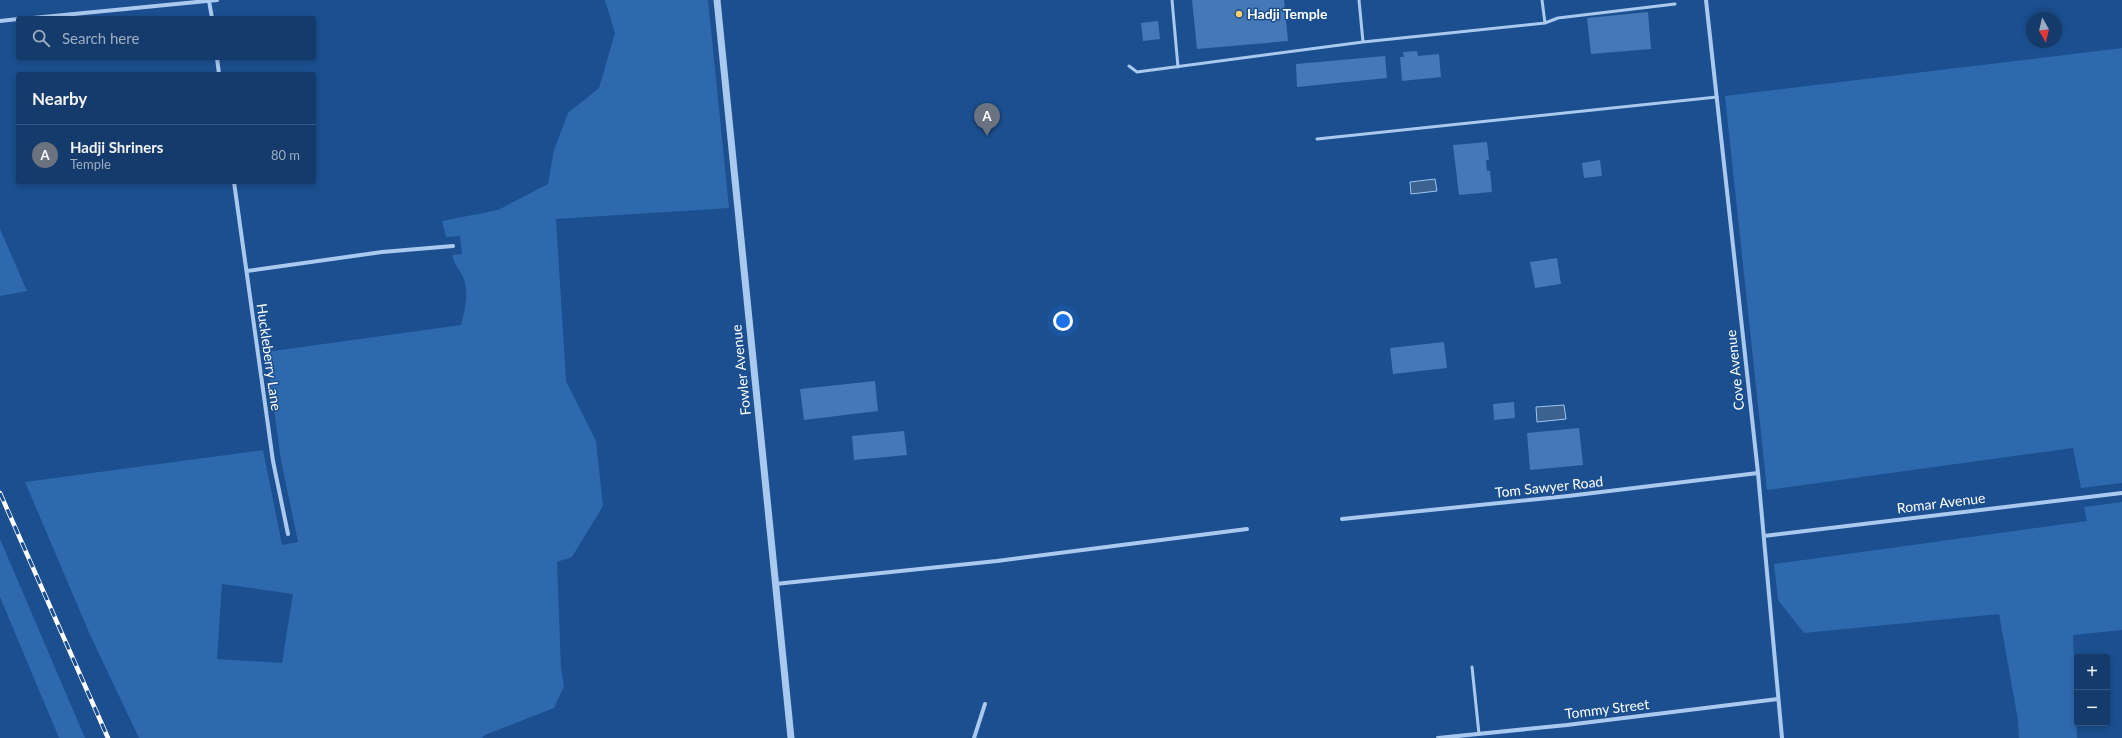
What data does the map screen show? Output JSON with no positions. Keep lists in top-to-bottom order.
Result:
{
  "streets": {
    "street": [
      "Huckleberry Lane",
      "Fowler Avenue",
      "Cove Avenue",
      "Tom Sawyer Road",
      "Romar Avenue",
      "Tommy Street"
    ]
  },
  "crossings": [
    ["Cove Avenue", "Tom Sawyer Road"],
    ["Cove Avenue", "Romar Avenue"],
    ["Cove Avenue", "Tommy Street"]
  ],
  "places": ["Hadji Temple"],
  "north": "bottom",
  "page": {
    "search": "Search here",
    "heading": "Nearby",
    "pins": "A",
    "list": [
      {
        "mark": "A",
        "name": "Hadji Shriners",
        "note": "Temple",
        "value": "80 m"
      }
    ],
    "map_buttons": ["+", "−"]
  }
}
